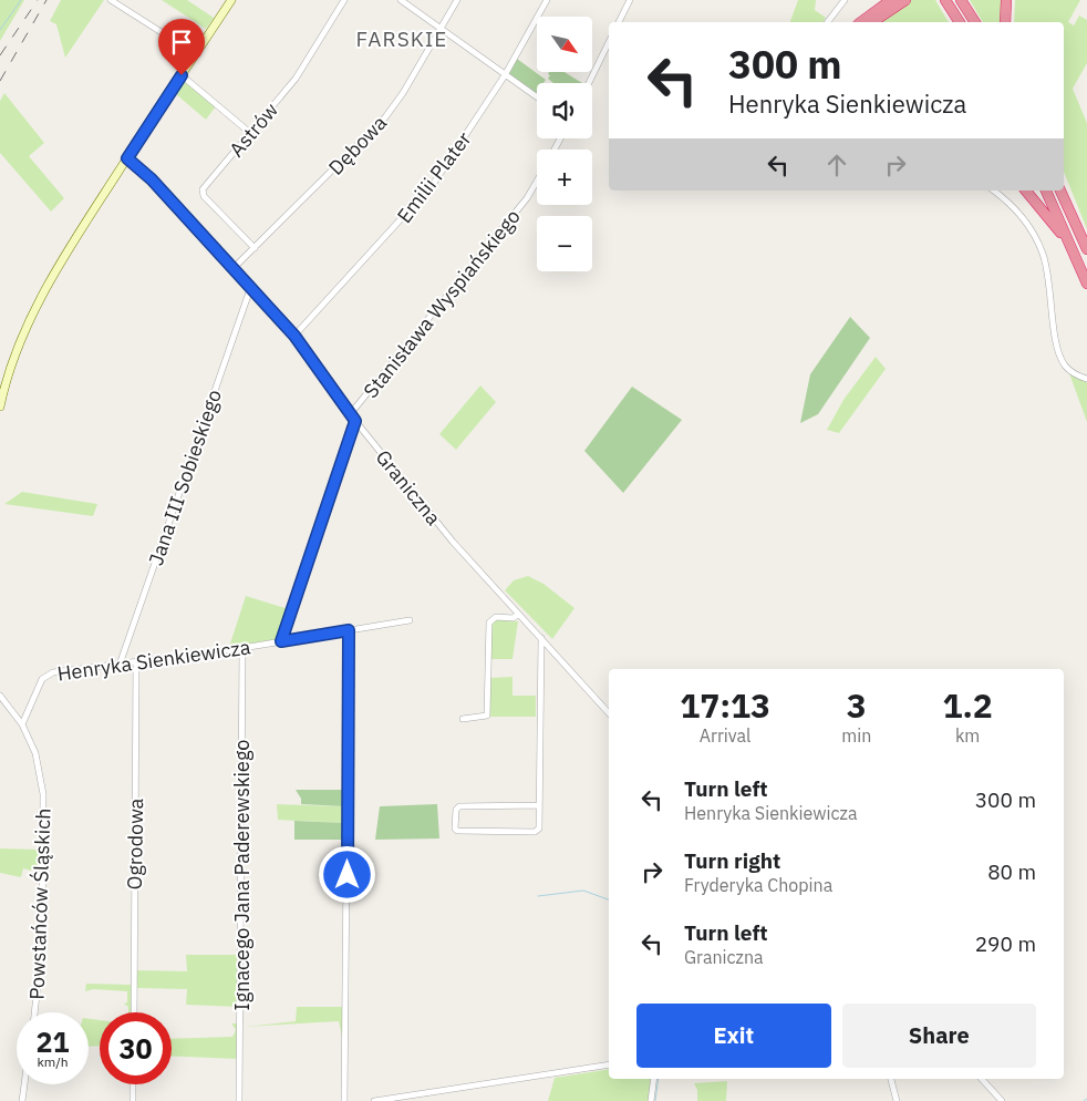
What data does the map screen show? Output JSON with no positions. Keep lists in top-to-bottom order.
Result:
{
  "streets": {
    "street": [
      "Astrów",
      "Dębowa",
      "Emilii Plater",
      "Stanisława Wyspiańskiego",
      "Jana III Sobieskiego",
      "Graniczna",
      "Henryka Sienkiewicza",
      "Ogrodowa",
      "Ignacego Jana Paderewskiego",
      "Powstańców Śląskich"
    ]
  },
  "crossings": [
    ["Astrów", "Dębowa"],
    ["Dębowa", "Graniczna"],
    ["Emilii Plater", "Graniczna"],
    ["Stanisława Wyspiańskiego", "Graniczna"],
    ["Jana III Sobieskiego", "Graniczna"],
    ["Jana III Sobieskiego", "Henryka Sienkiewicza"],
    ["Henryka Sienkiewicza", "Ogrodowa"],
    ["Henryka Sienkiewicza", "Ignacego Jana Paderewskiego"],
    ["Henryka Sienkiewicza", "Powstańców Śląskich"]
  ],
  "districts": ["FARSKIE"],
  "north": "bottom right",
  "page": {
    "map_buttons": ["+", "−"],
    "turn": ["300 m", "Henryka Sienkiewicza"],
    "eta": [
      "17:13",
      "Arrival",
      "3",
      "min",
      "1.2",
      "km"
    ],
    "list": [
      {
        "name": "Turn left",
        "note": "Henryka Sienkiewicza",
        "value": "300 m"
      },
      {
        "name": "Turn right",
        "note": "Fryderyka Chopina",
        "value": "80 m"
      },
      {
        "name": "Turn left",
        "note": "Graniczna",
        "value": "290 m"
      }
    ],
    "buttons": ["Exit", "Share"],
    "speed": "21 km/h",
    "limit": "30"
  }
}
